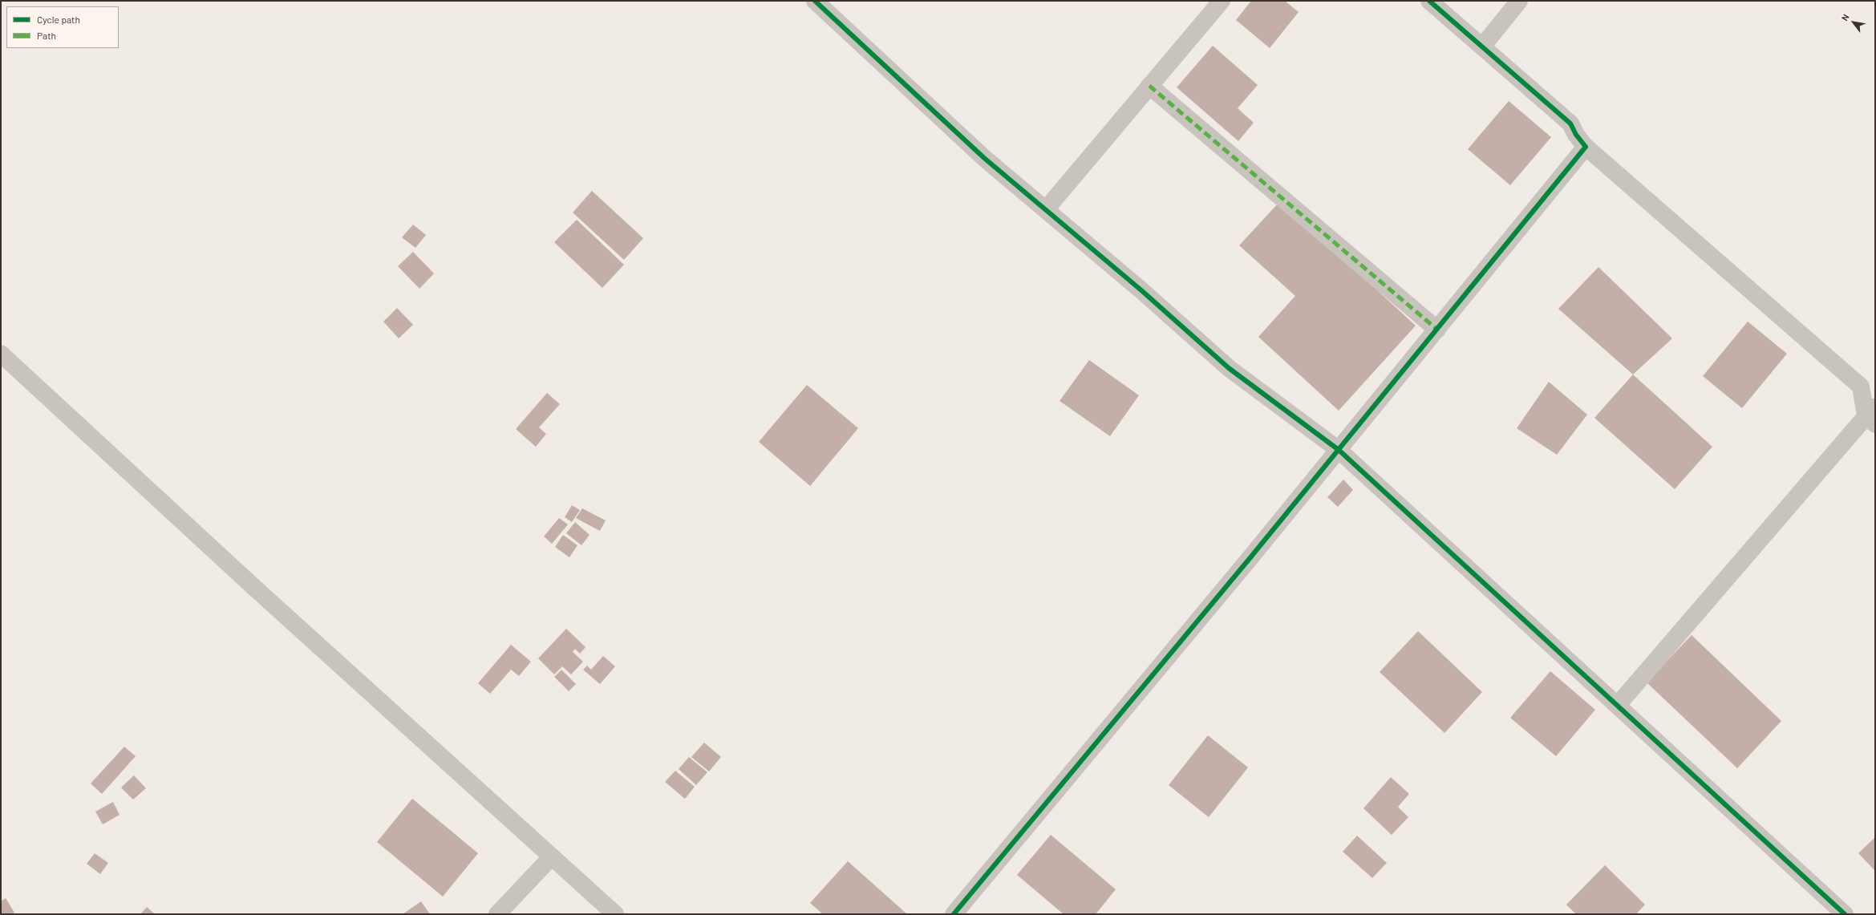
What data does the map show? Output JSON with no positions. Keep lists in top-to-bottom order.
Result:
{
  "legend": ["Cycle path", "Path"],
  "north": "top left"
}
